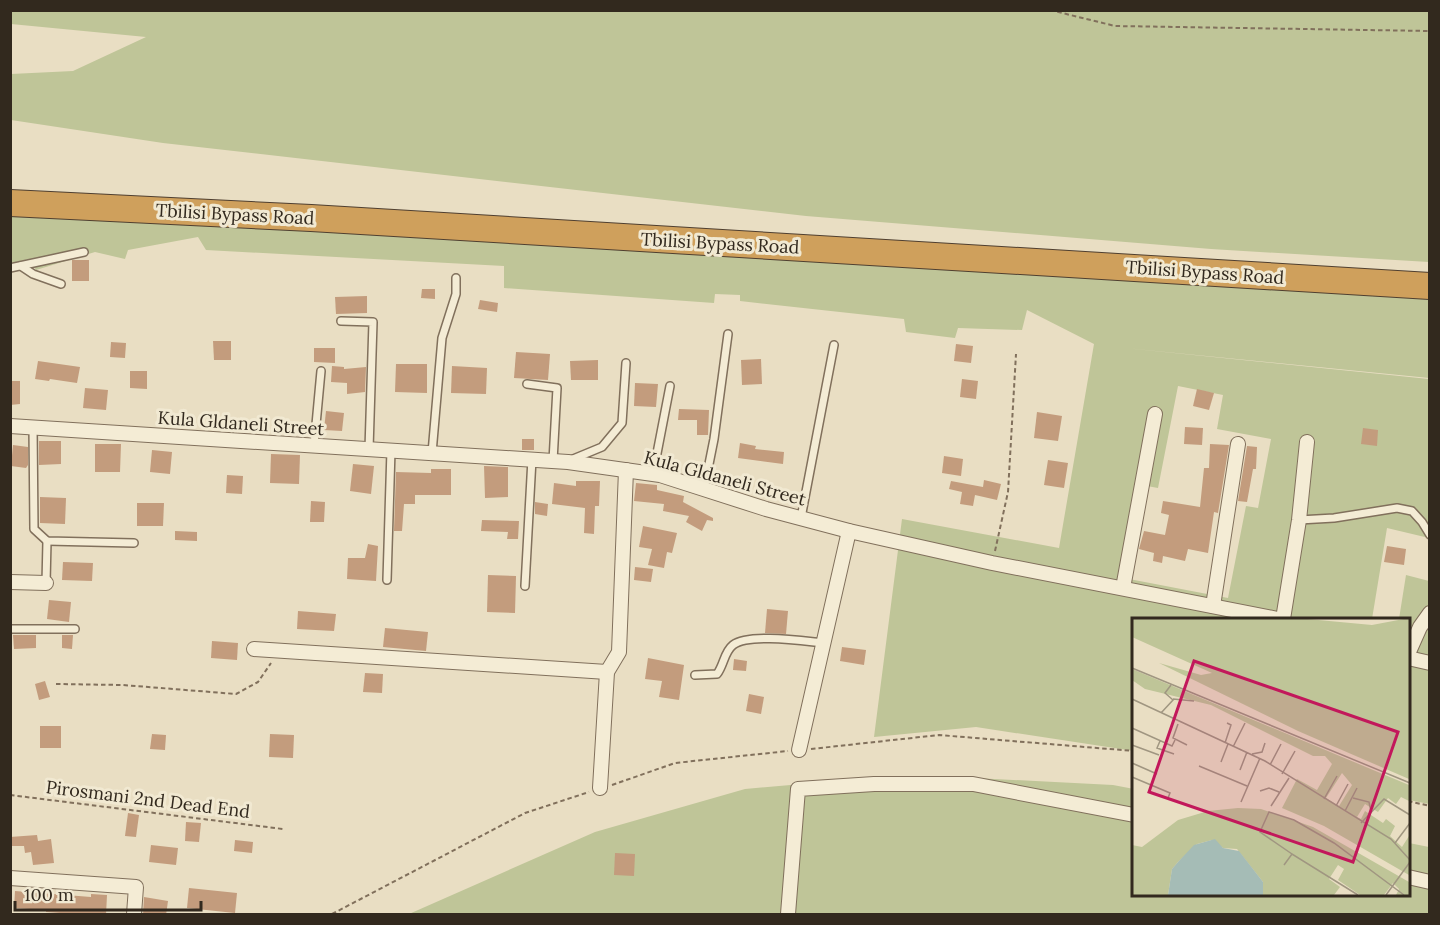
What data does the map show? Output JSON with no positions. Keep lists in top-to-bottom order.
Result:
{
  "streets": {
    "highway": ["Tbilisi Bypass Road"],
    "street": ["Kula Gldaneli Street"],
    "path": ["Pirosmani 2nd Dead End"]
  },
  "scale_bar": "100 m"
}
